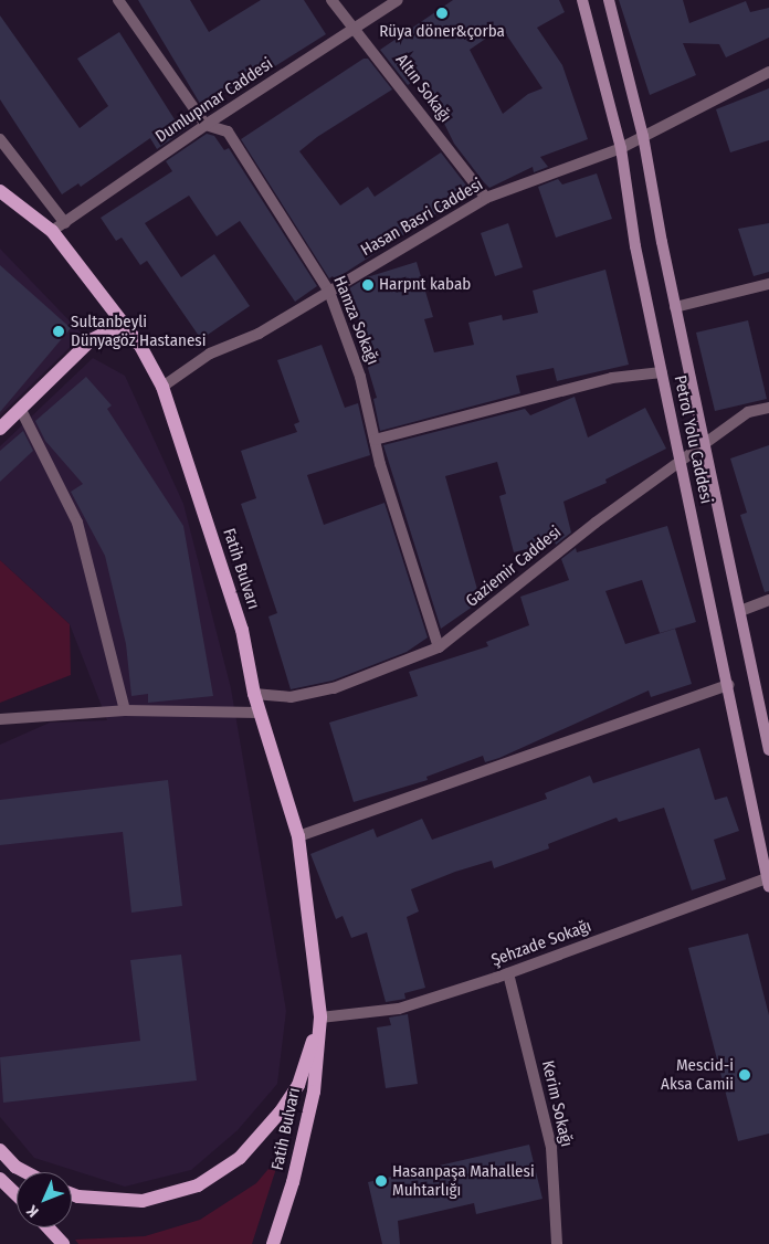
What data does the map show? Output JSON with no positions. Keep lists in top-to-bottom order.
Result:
{
  "streets": {
    "main road": ["Petrol Yolu Caddesi", "Fatih Bulvarı"],
    "street": [
      "Altın Sokağı",
      "Dumlupınar Caddesi",
      "Hasan Basri Caddesi",
      "Hamza Sokağı",
      "Gaziemir Caddesi",
      "Şehzade Sokağı",
      "Kerim Sokağı"
    ]
  },
  "crossings": [
    ["Altın Sokağı", "Dumlupınar Caddesi"],
    ["Altın Sokağı", "Hasan Basri Caddesi"],
    ["Dumlupınar Caddesi", "Hamza Sokağı"],
    ["Dumlupınar Caddesi", "Fatih Bulvarı"],
    ["Hasan Basri Caddesi", "Hamza Sokağı"],
    ["Hasan Basri Caddesi", "Petrol Yolu Caddesi"],
    ["Hasan Basri Caddesi", "Fatih Bulvarı"],
    ["Hamza Sokağı", "Gaziemir Caddesi"],
    ["Petrol Yolu Caddesi", "Gaziemir Caddesi"],
    ["Petrol Yolu Caddesi", "Şehzade Sokağı"],
    ["Gaziemir Caddesi", "Fatih Bulvarı"],
    ["Fatih Bulvarı", "Şehzade Sokağı"],
    ["Şehzade Sokağı", "Kerim Sokağı"]
  ],
  "places": [
    "Rüya döner&çorba",
    "Harpnt kabab",
    "Sultanbeyli Dünyagöz Hastanesi",
    "Mescid-i Aksa Camii",
    "Hasanpaşa Mahallesi Muhtarlığı"
  ],
  "north": "bottom left"
}
